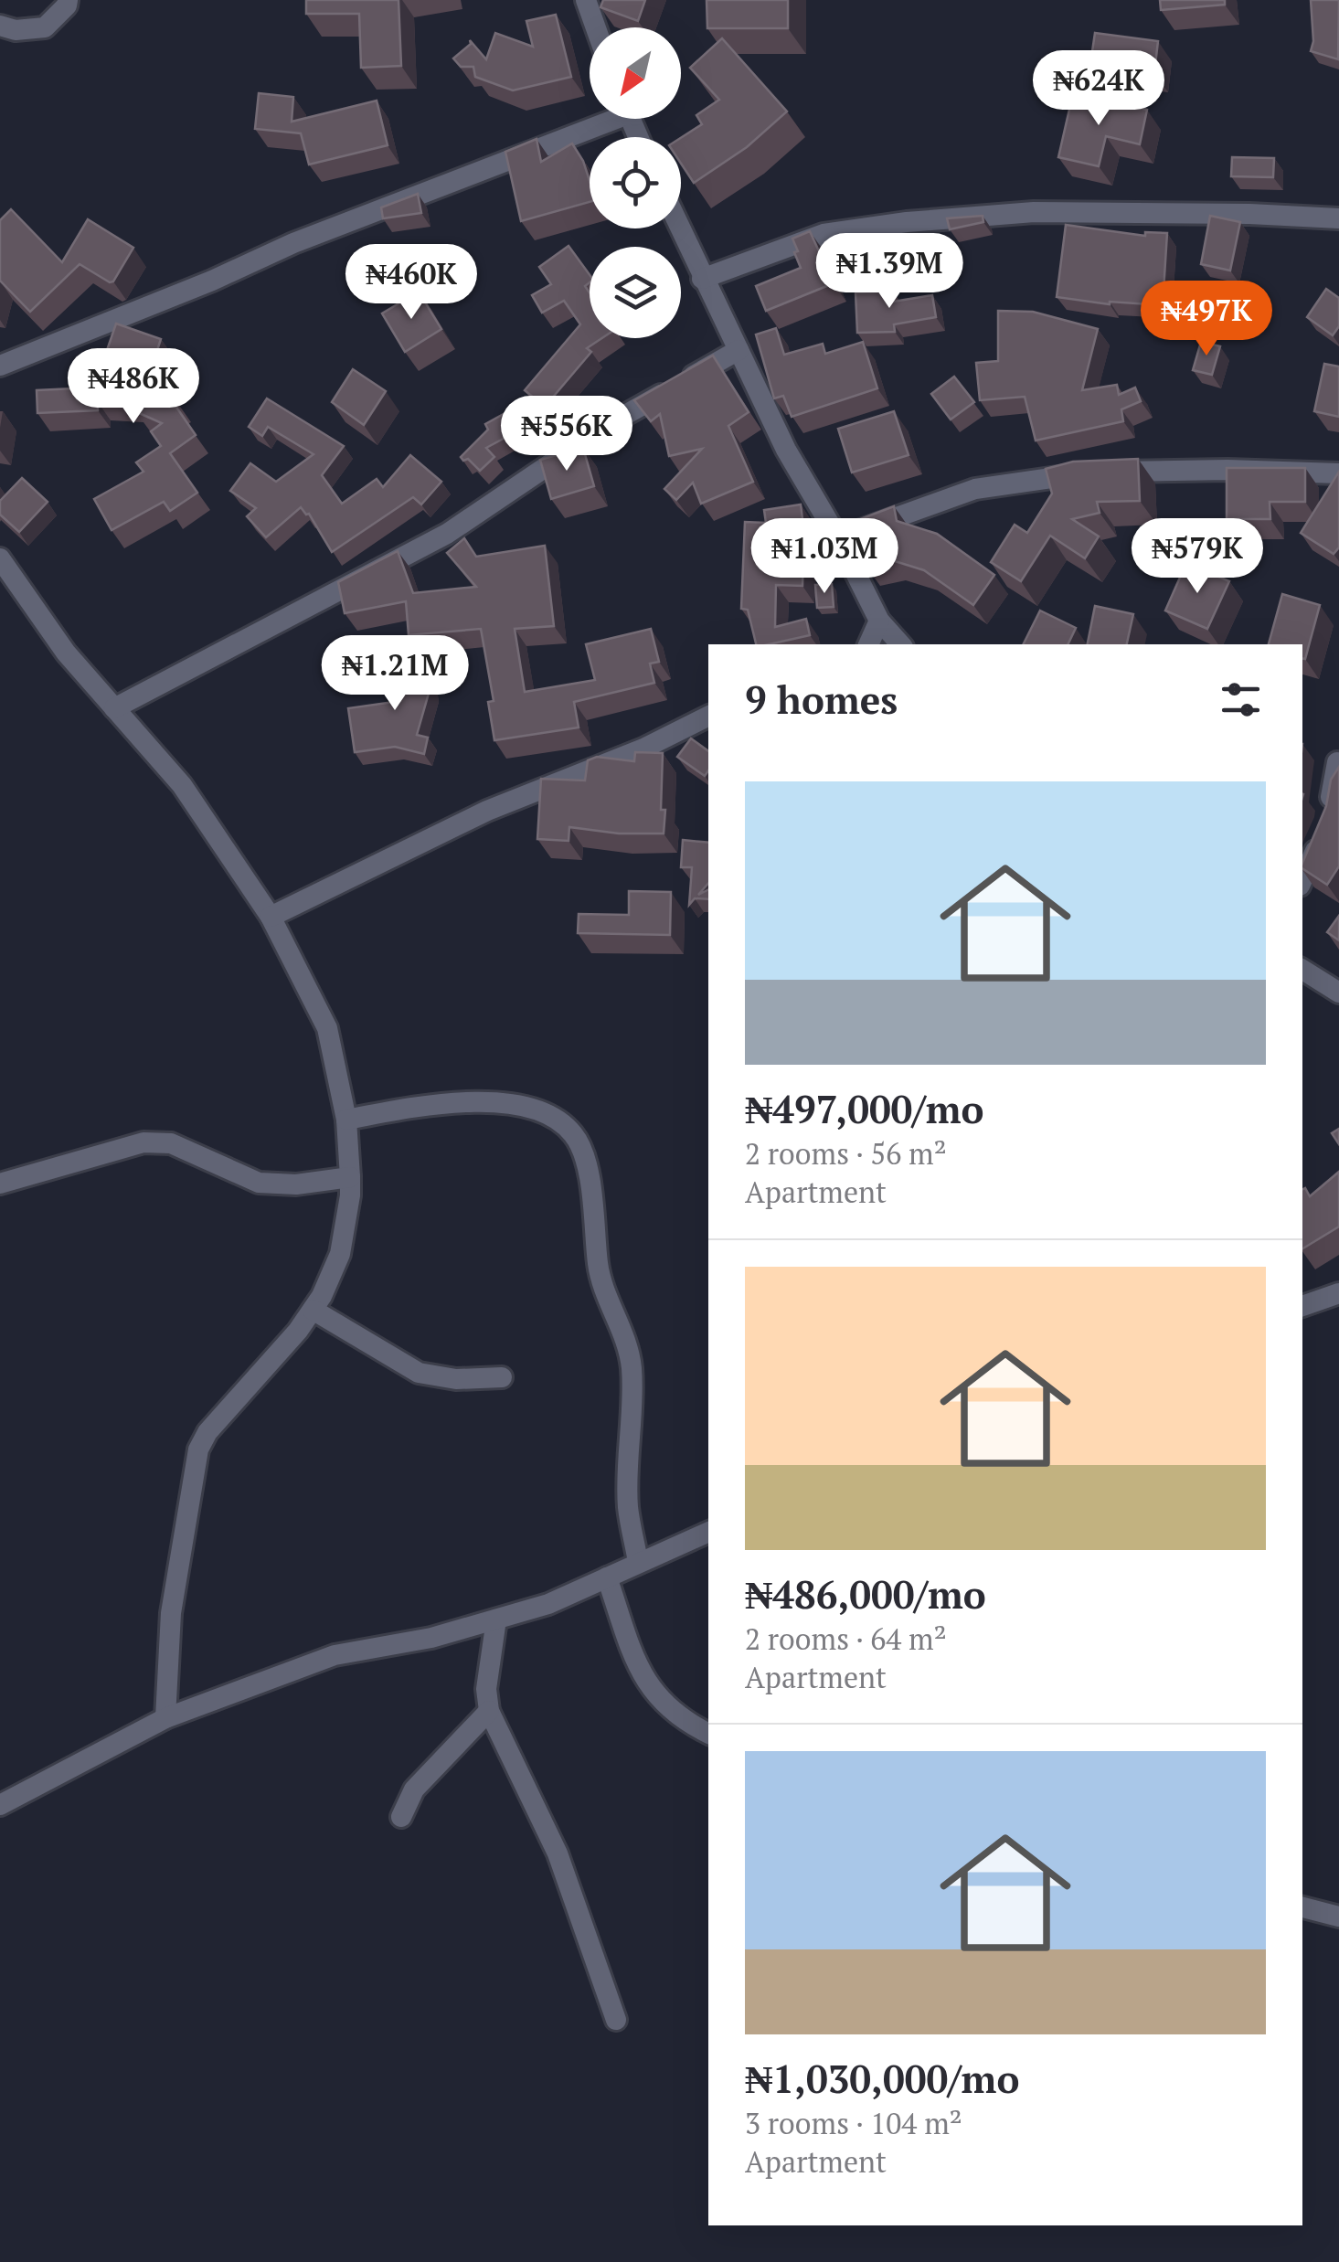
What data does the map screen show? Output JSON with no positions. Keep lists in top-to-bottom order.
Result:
{
  "north": "bottom left",
  "page": {
    "price": [
      "₦624K",
      "₦1.39M",
      "₦460K",
      "₦497K",
      "₦486K",
      "₦556K",
      "₦1.03M",
      "₦579K",
      "₦1.21M"
    ],
    "heading": "9 homes",
    "list": [
      {
        "name": "₦497,000/mo",
        "note": "2 rooms · 56 m² · Apartment"
      },
      {
        "name": "₦486,000/mo",
        "note": "2 rooms · 64 m² · Apartment"
      },
      {
        "name": "₦1,030,000/mo",
        "note": "3 rooms · 104 m² · Apartment"
      }
    ]
  }
}
